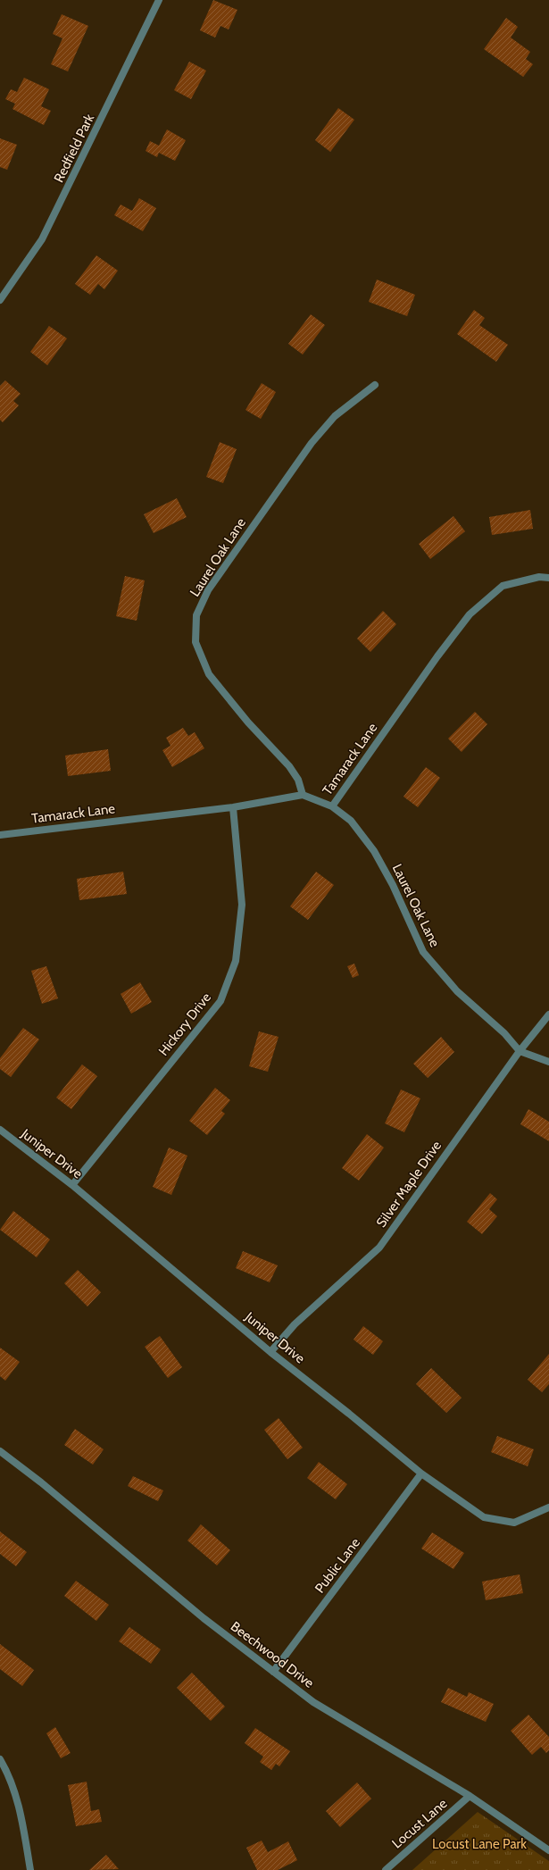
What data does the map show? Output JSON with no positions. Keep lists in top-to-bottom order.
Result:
{
  "streets": {
    "street": [
      "Redfield Park",
      "Laurel Oak Lane",
      "Tamarack Lane",
      "Hickory Drive",
      "Juniper Drive",
      "Silver Maple Drive",
      "Public Lane",
      "Beechwood Drive",
      "Locust Lane"
    ]
  },
  "crossings": [
    ["Laurel Oak Lane", "Tamarack Lane"],
    ["Laurel Oak Lane", "Silver Maple Drive"],
    ["Tamarack Lane", "Hickory Drive"],
    ["Hickory Drive", "Juniper Drive"],
    ["Juniper Drive", "Silver Maple Drive"],
    ["Juniper Drive", "Public Lane"],
    ["Public Lane", "Beechwood Drive"],
    ["Beechwood Drive", "Locust Lane"]
  ],
  "parks": ["Locust Lane Park"]
}
